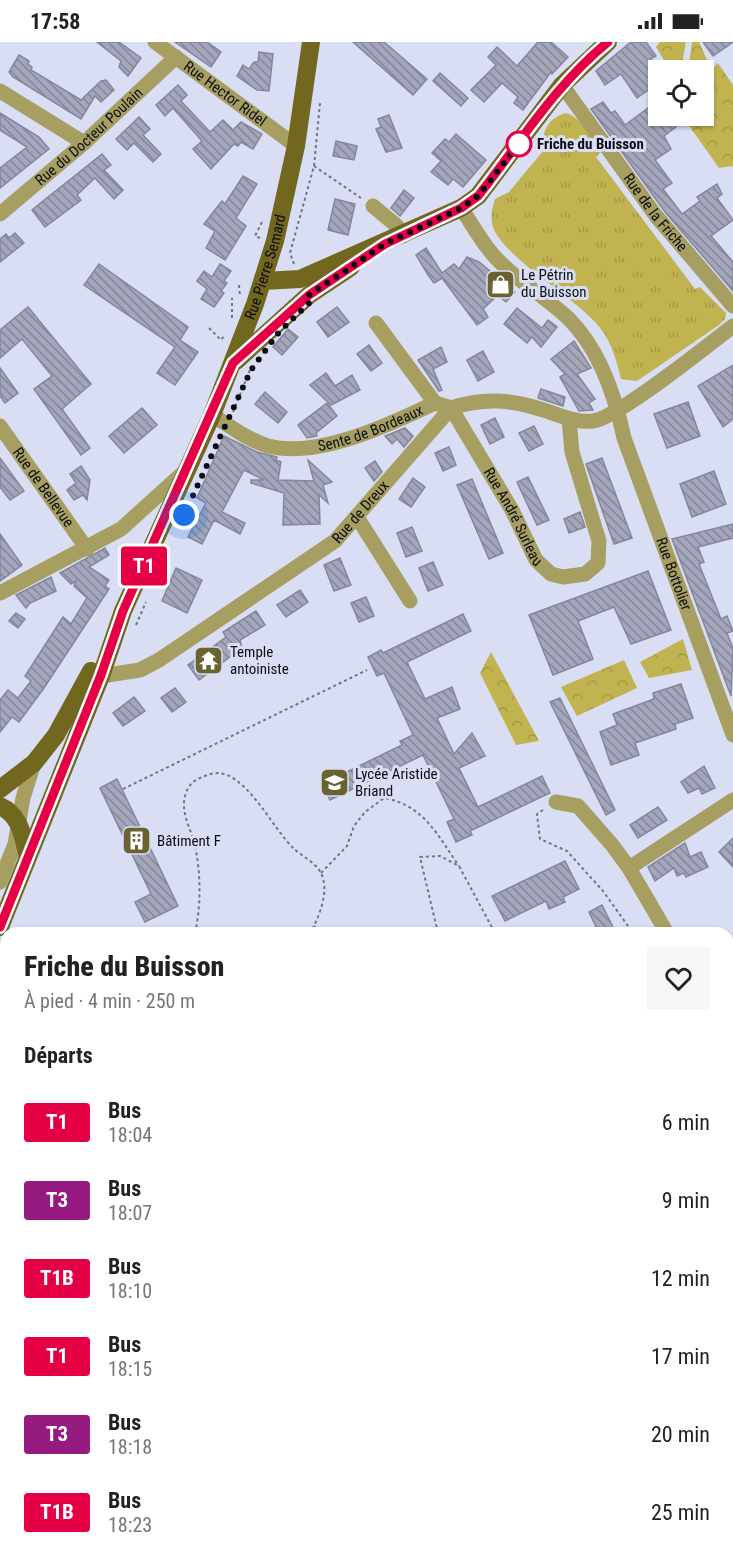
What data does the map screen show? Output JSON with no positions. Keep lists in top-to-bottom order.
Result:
{
  "streets": {
    "main road": ["Rue Pierre Semard"],
    "street": [
      "Rue Hector Ridel",
      "Rue du Docteur Poulain",
      "Rue de la Friche",
      "Sente de Bordeaux",
      "Rue de Bellevue",
      "Rue de Dreux",
      "Rue André Surleau",
      "Rue Bottolier"
    ]
  },
  "crossings": [
    ["Rue Hector Ridel", "Rue du Docteur Poulain"],
    ["Rue Hector Ridel", "Rue Pierre Semard"],
    ["Rue Pierre Semard", "Sente de Bordeaux"],
    ["Rue Pierre Semard", "Rue de Dreux"],
    ["Rue de Dreux", "Rue André Surleau"]
  ],
  "places": {
    "other": ["Friche du Buisson"],
    "shop": ["Le Pétrin du Buisson"],
    "temple": ["Temple antoiniste"],
    "school or university": ["Lycée Aristide Briand"],
    "building": ["Bâtiment F"]
  },
  "lines": ["bus line T1"],
  "page": {
    "status": "17:58",
    "on_map": "T1",
    "heading": [
      ["Friche du Buisson", "À pied · 4 min · 250 m"],
      "Départs"
    ],
    "list": [
      {
        "mark": "T1",
        "name": "Bus",
        "note": "18:04",
        "value": "6 min"
      },
      {
        "mark": "T3",
        "name": "Bus",
        "note": "18:07",
        "value": "9 min"
      },
      {
        "mark": "T1B",
        "name": "Bus",
        "note": "18:10",
        "value": "12 min"
      },
      {
        "mark": "T1",
        "name": "Bus",
        "note": "18:15",
        "value": "17 min"
      },
      {
        "mark": "T3",
        "name": "Bus",
        "note": "18:18",
        "value": "20 min"
      },
      {
        "mark": "T1B",
        "name": "Bus",
        "note": "18:23",
        "value": "25 min"
      }
    ]
  }
}
